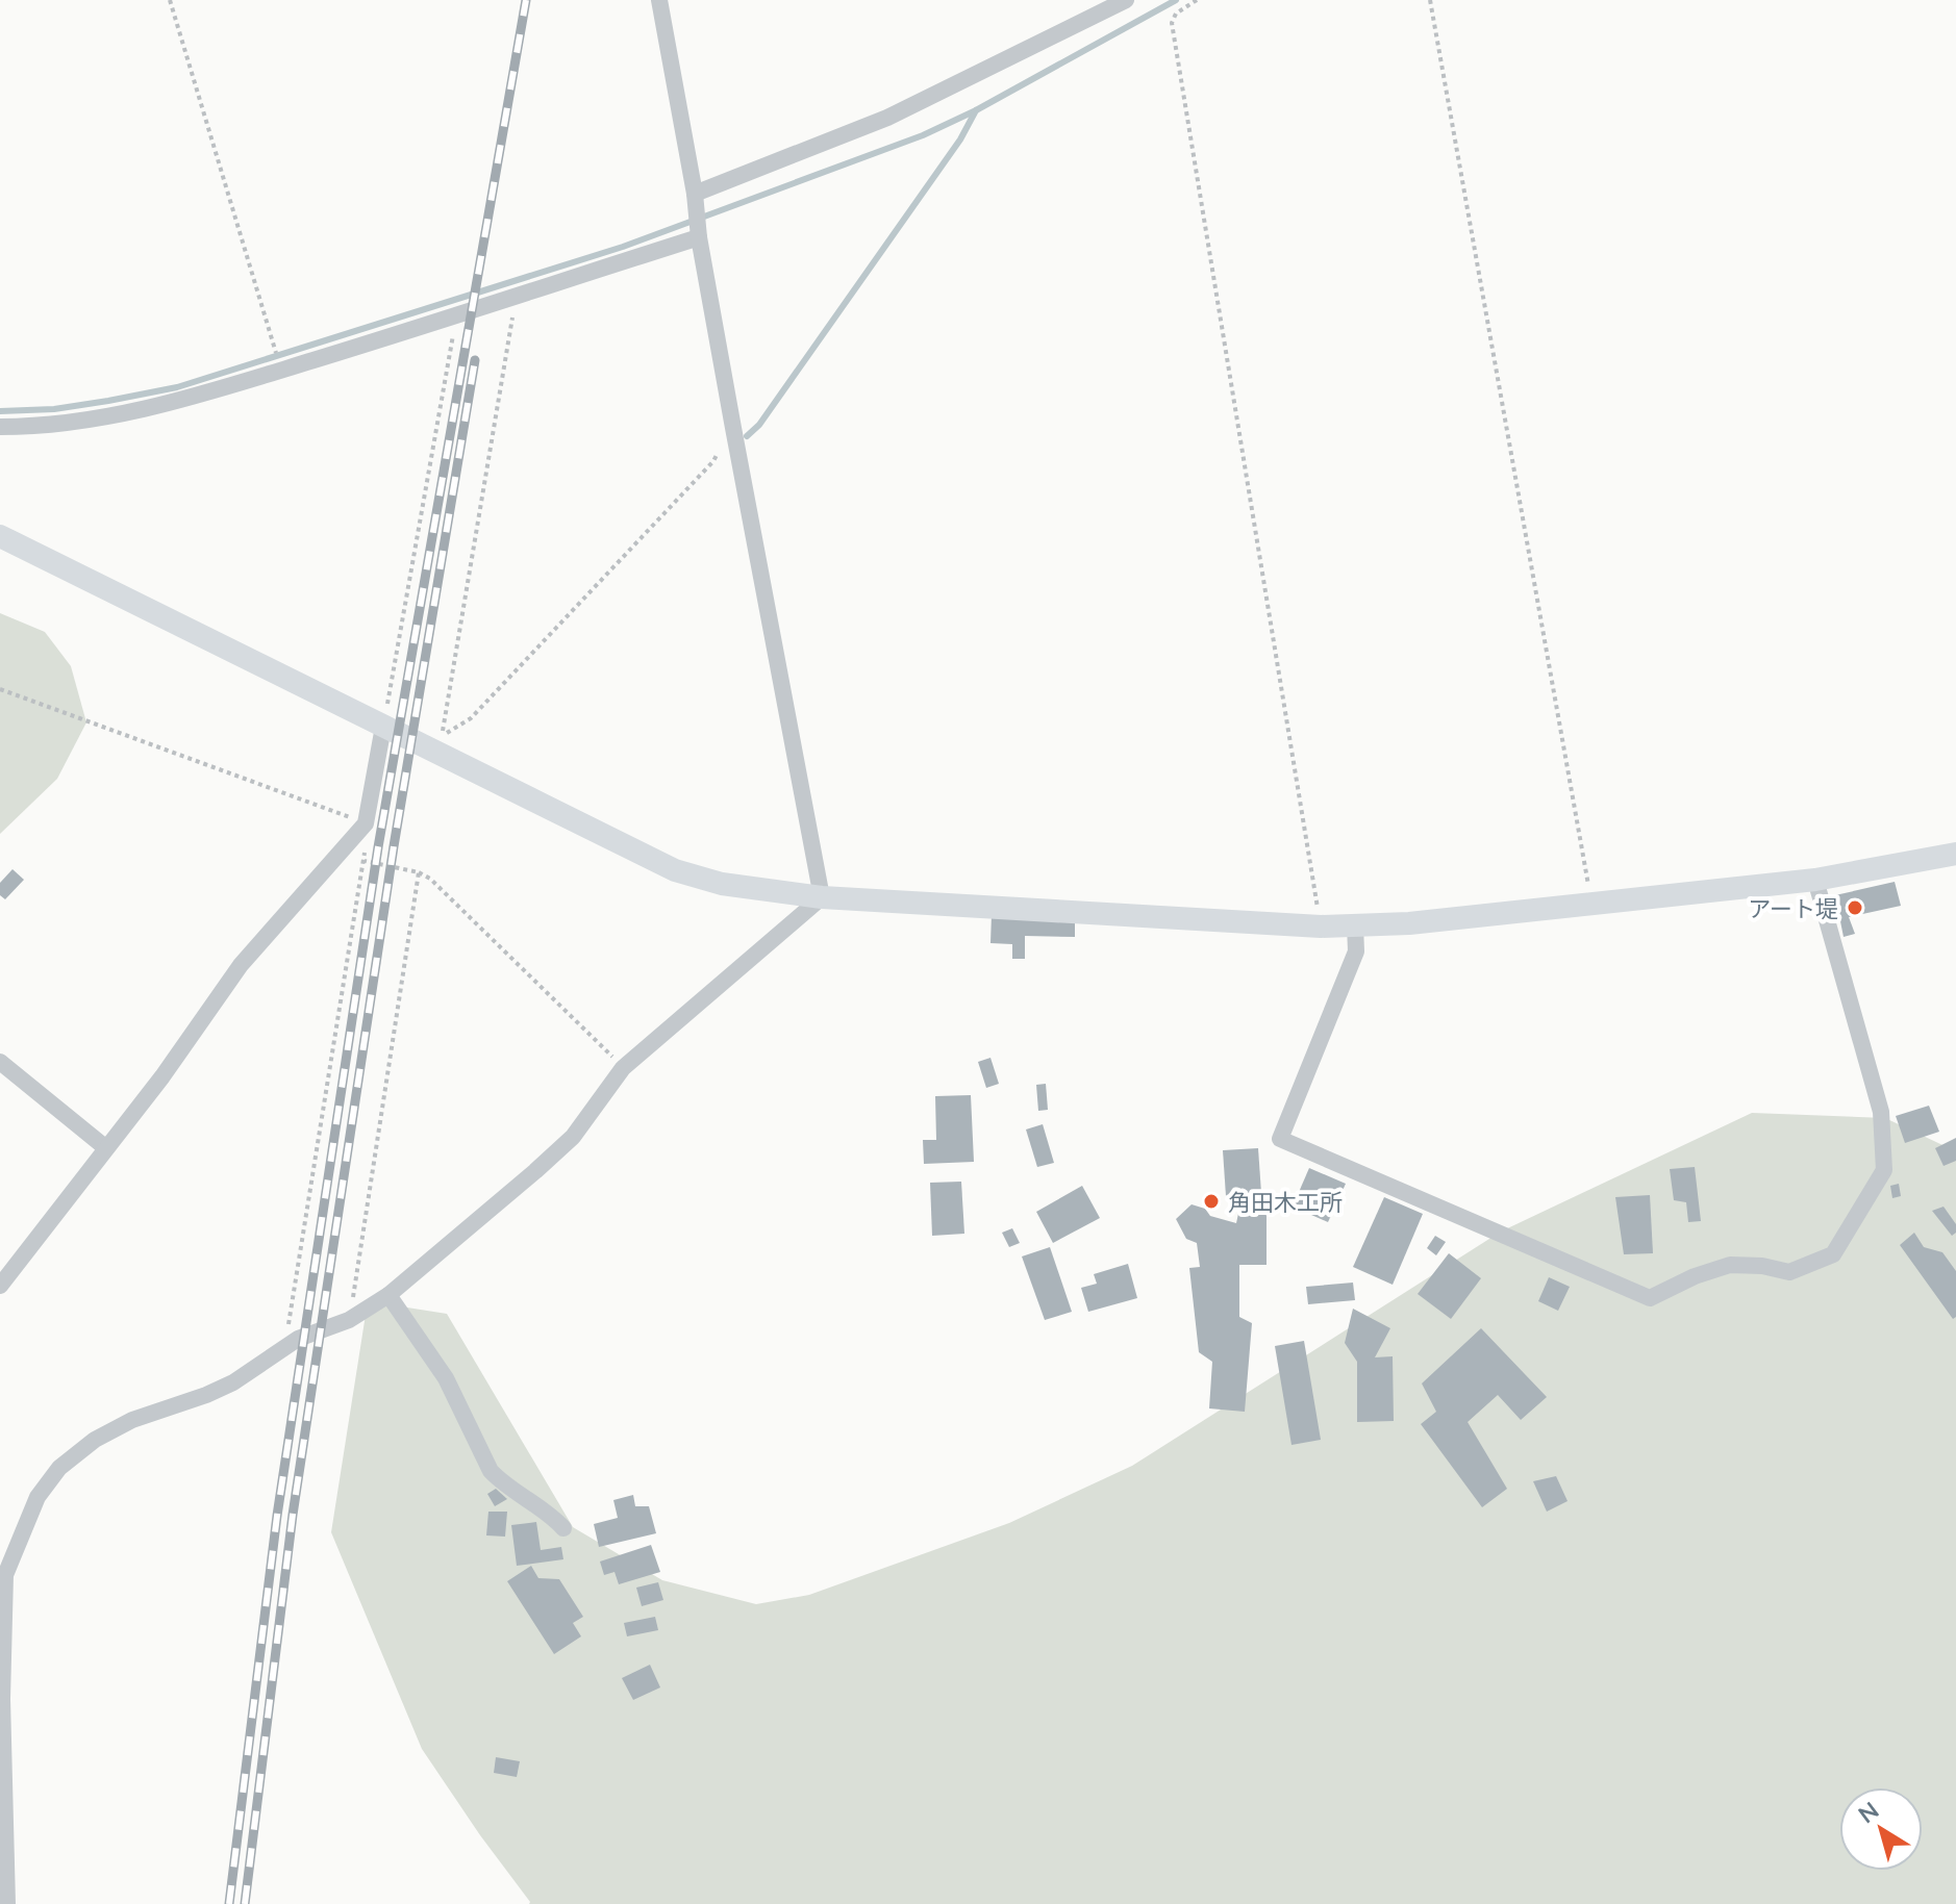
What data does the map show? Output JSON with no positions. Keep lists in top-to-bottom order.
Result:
{
  "places": ["アート堤", "角田木工所"],
  "north": "top left"
}
